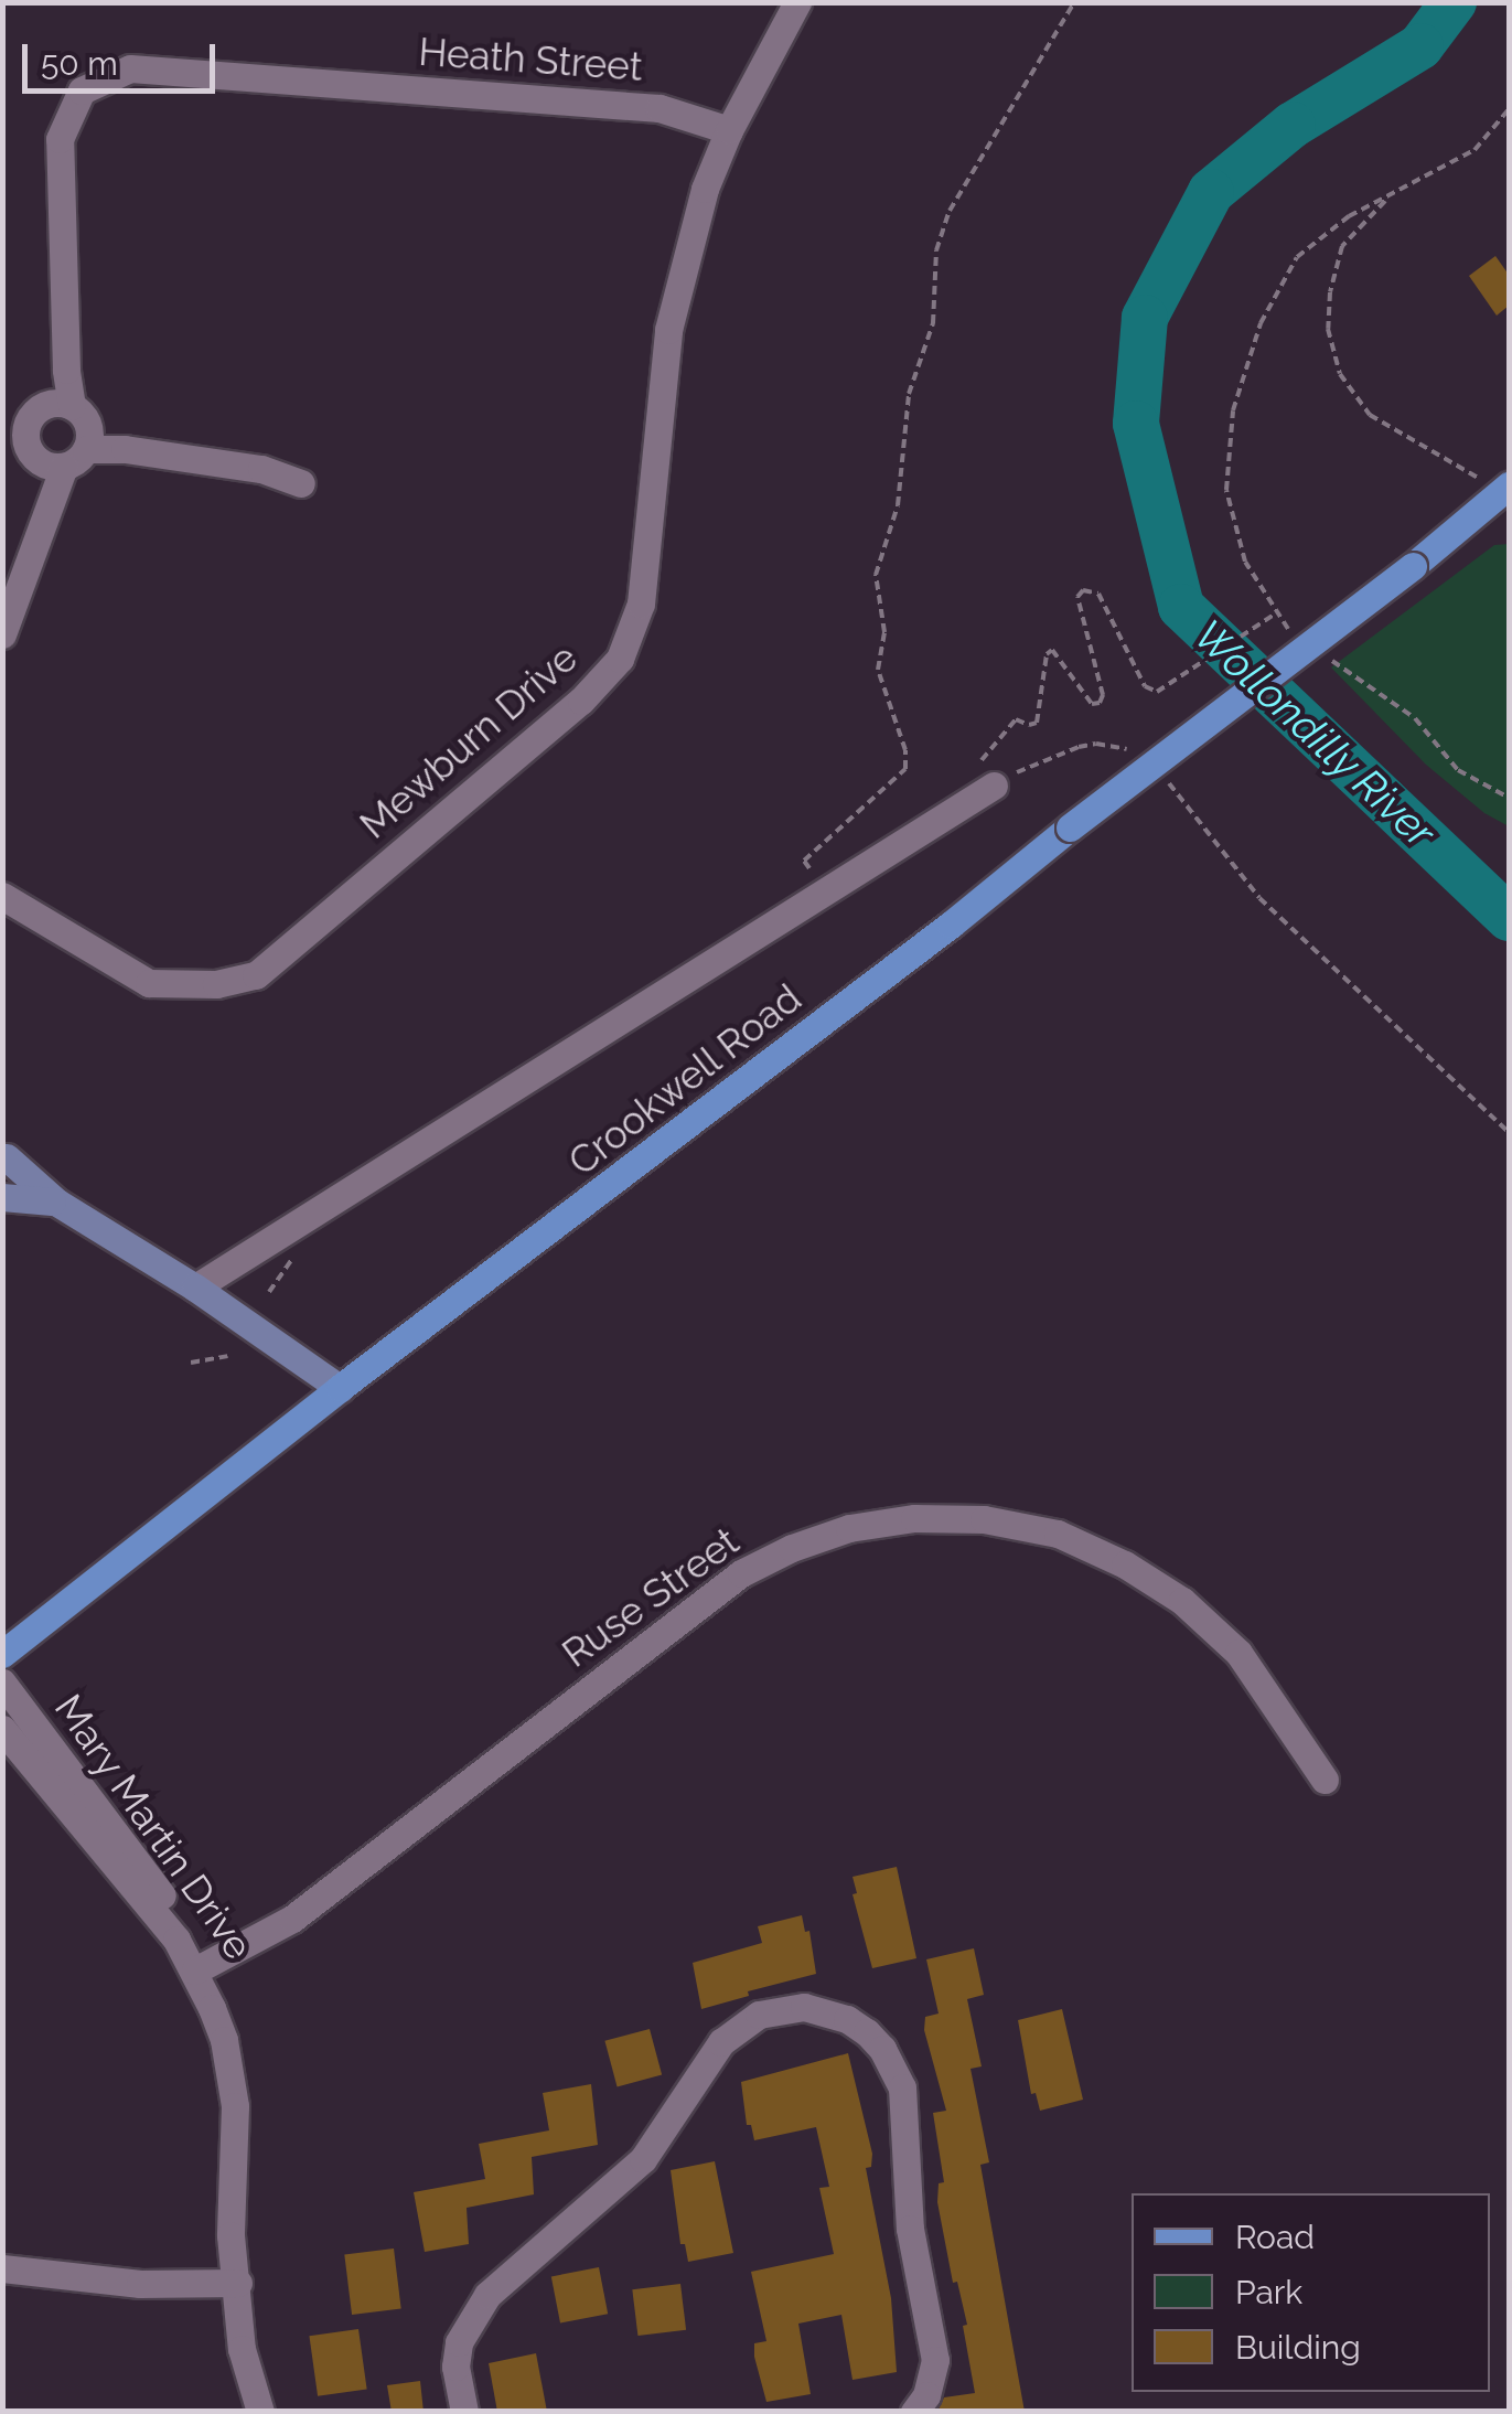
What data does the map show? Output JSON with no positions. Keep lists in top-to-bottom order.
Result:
{
  "streets": {
    "main road": ["Crookwell Road"],
    "street": [
      "Heath Street",
      "Mewburn Drive",
      "Ruse Street",
      "Mary Martin Drive"
    ]
  },
  "crossings": [
    ["Heath Street", "Mewburn Drive"],
    ["Ruse Street", "Mary Martin Drive"]
  ],
  "water": ["Wollondilly River"],
  "legend": ["Road", "Park", "Building"],
  "scale_bar": "50 m"
}
